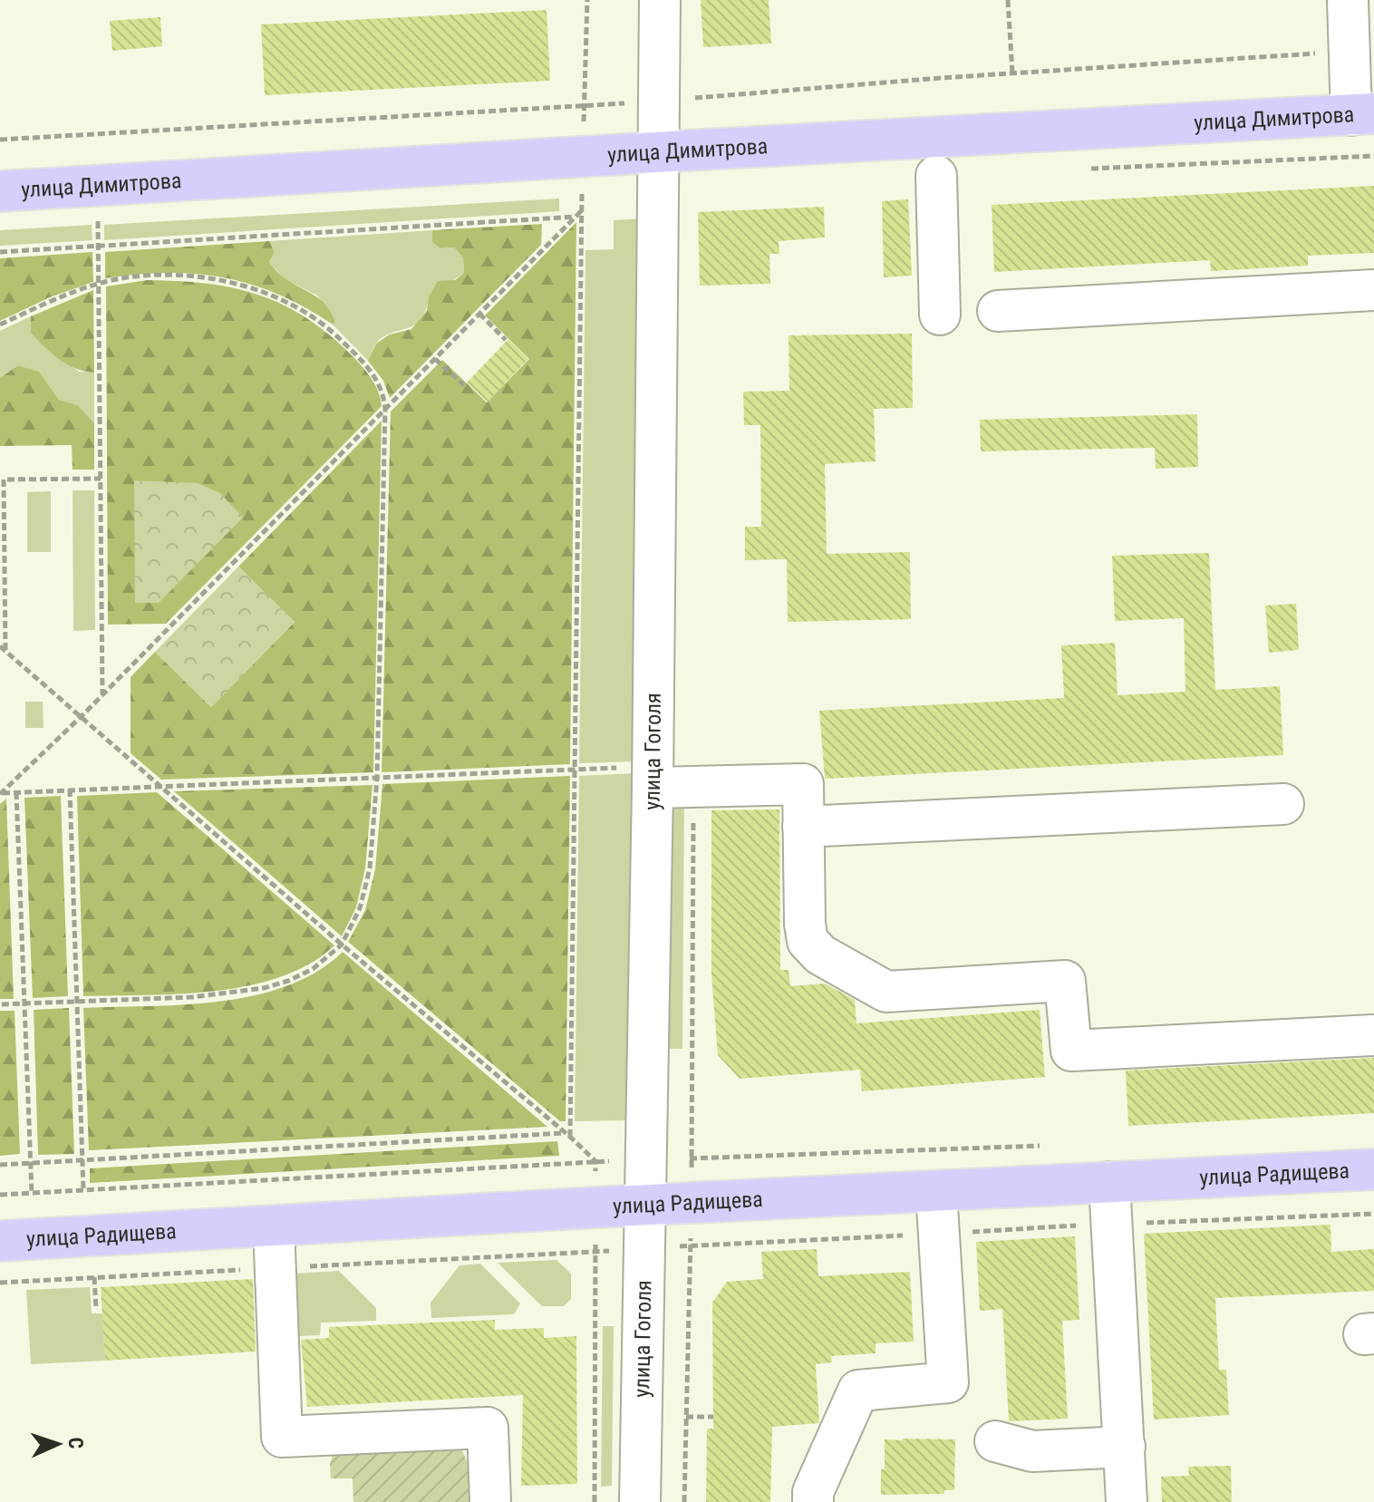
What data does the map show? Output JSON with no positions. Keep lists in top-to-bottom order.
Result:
{
  "streets": {
    "main road": ["улица Димитрова", "улица Радищева"],
    "street": ["улица Гоголя"]
  },
  "crossings": [
    ["улица Димитрова", "улица Гоголя"],
    ["улица Гоголя", "улица Радищева"]
  ],
  "north": "right"
}
